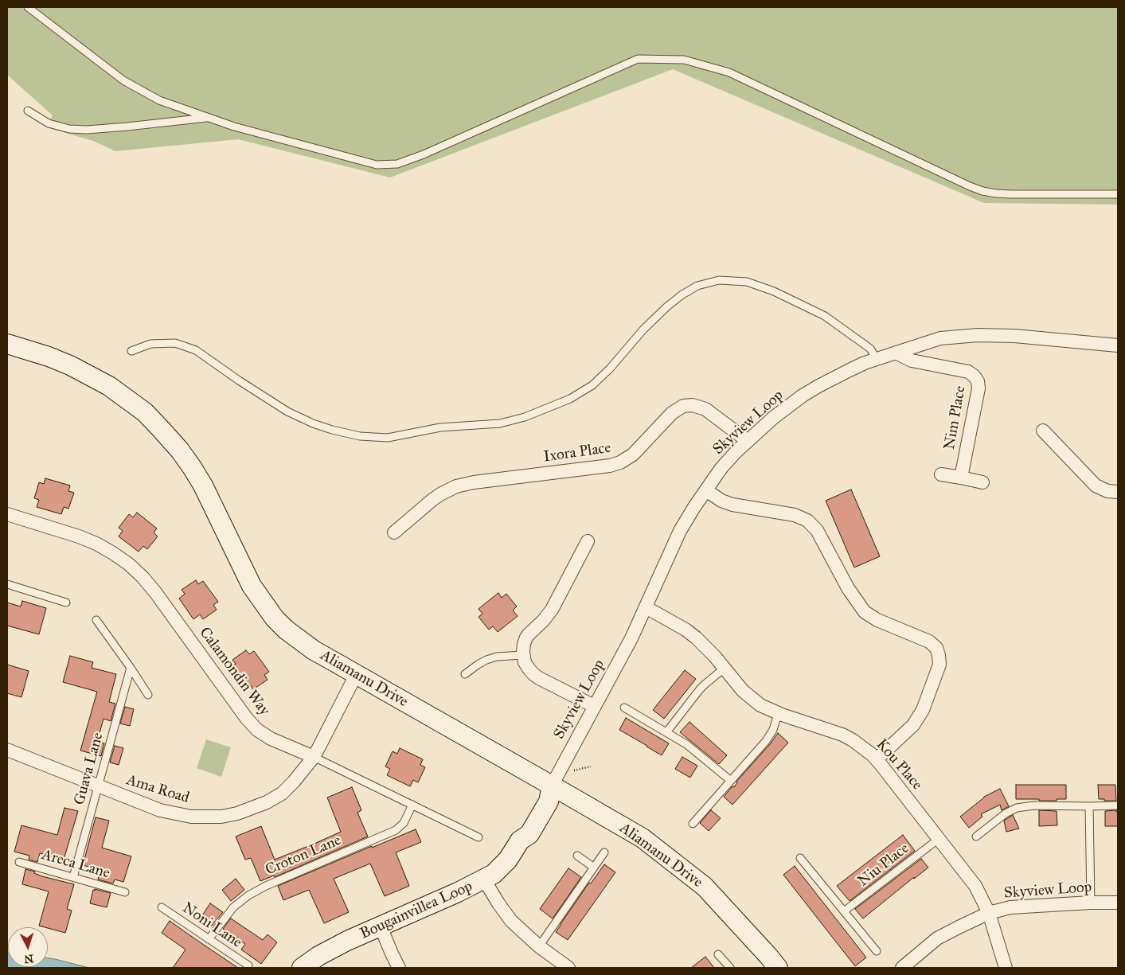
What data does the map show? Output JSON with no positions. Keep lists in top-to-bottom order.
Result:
{
  "streets": {
    "street": [
      "Nim Place",
      "Skyview Loop",
      "Ixora Place",
      "Calamondin Way",
      "Aliamanu Drive",
      "Kou Place",
      "Ama Road",
      "Bougainvillea Loop"
    ],
    "lane": [
      "Guava Lane",
      "Croton Lane",
      "Areca Lane",
      "Niu Place",
      "Noni Lane"
    ]
  },
  "crossings": [
    ["Nim Place", "Skyview Loop"],
    ["Skyview Loop", "Ixora Place"],
    ["Skyview Loop", "Aliamanu Drive"],
    ["Skyview Loop", "Kou Place"],
    ["Skyview Loop", "Bougainvillea Loop"],
    ["Calamondin Way", "Ama Road"],
    ["Calamondin Way", "Croton Lane"],
    ["Aliamanu Drive", "Ama Road"],
    ["Aliamanu Drive", "Bougainvillea Loop"],
    ["Kou Place", "Niu Place"],
    ["Guava Lane", "Ama Road"],
    ["Guava Lane", "Areca Lane"],
    ["Croton Lane", "Noni Lane"]
  ],
  "north": "bottom"
}
